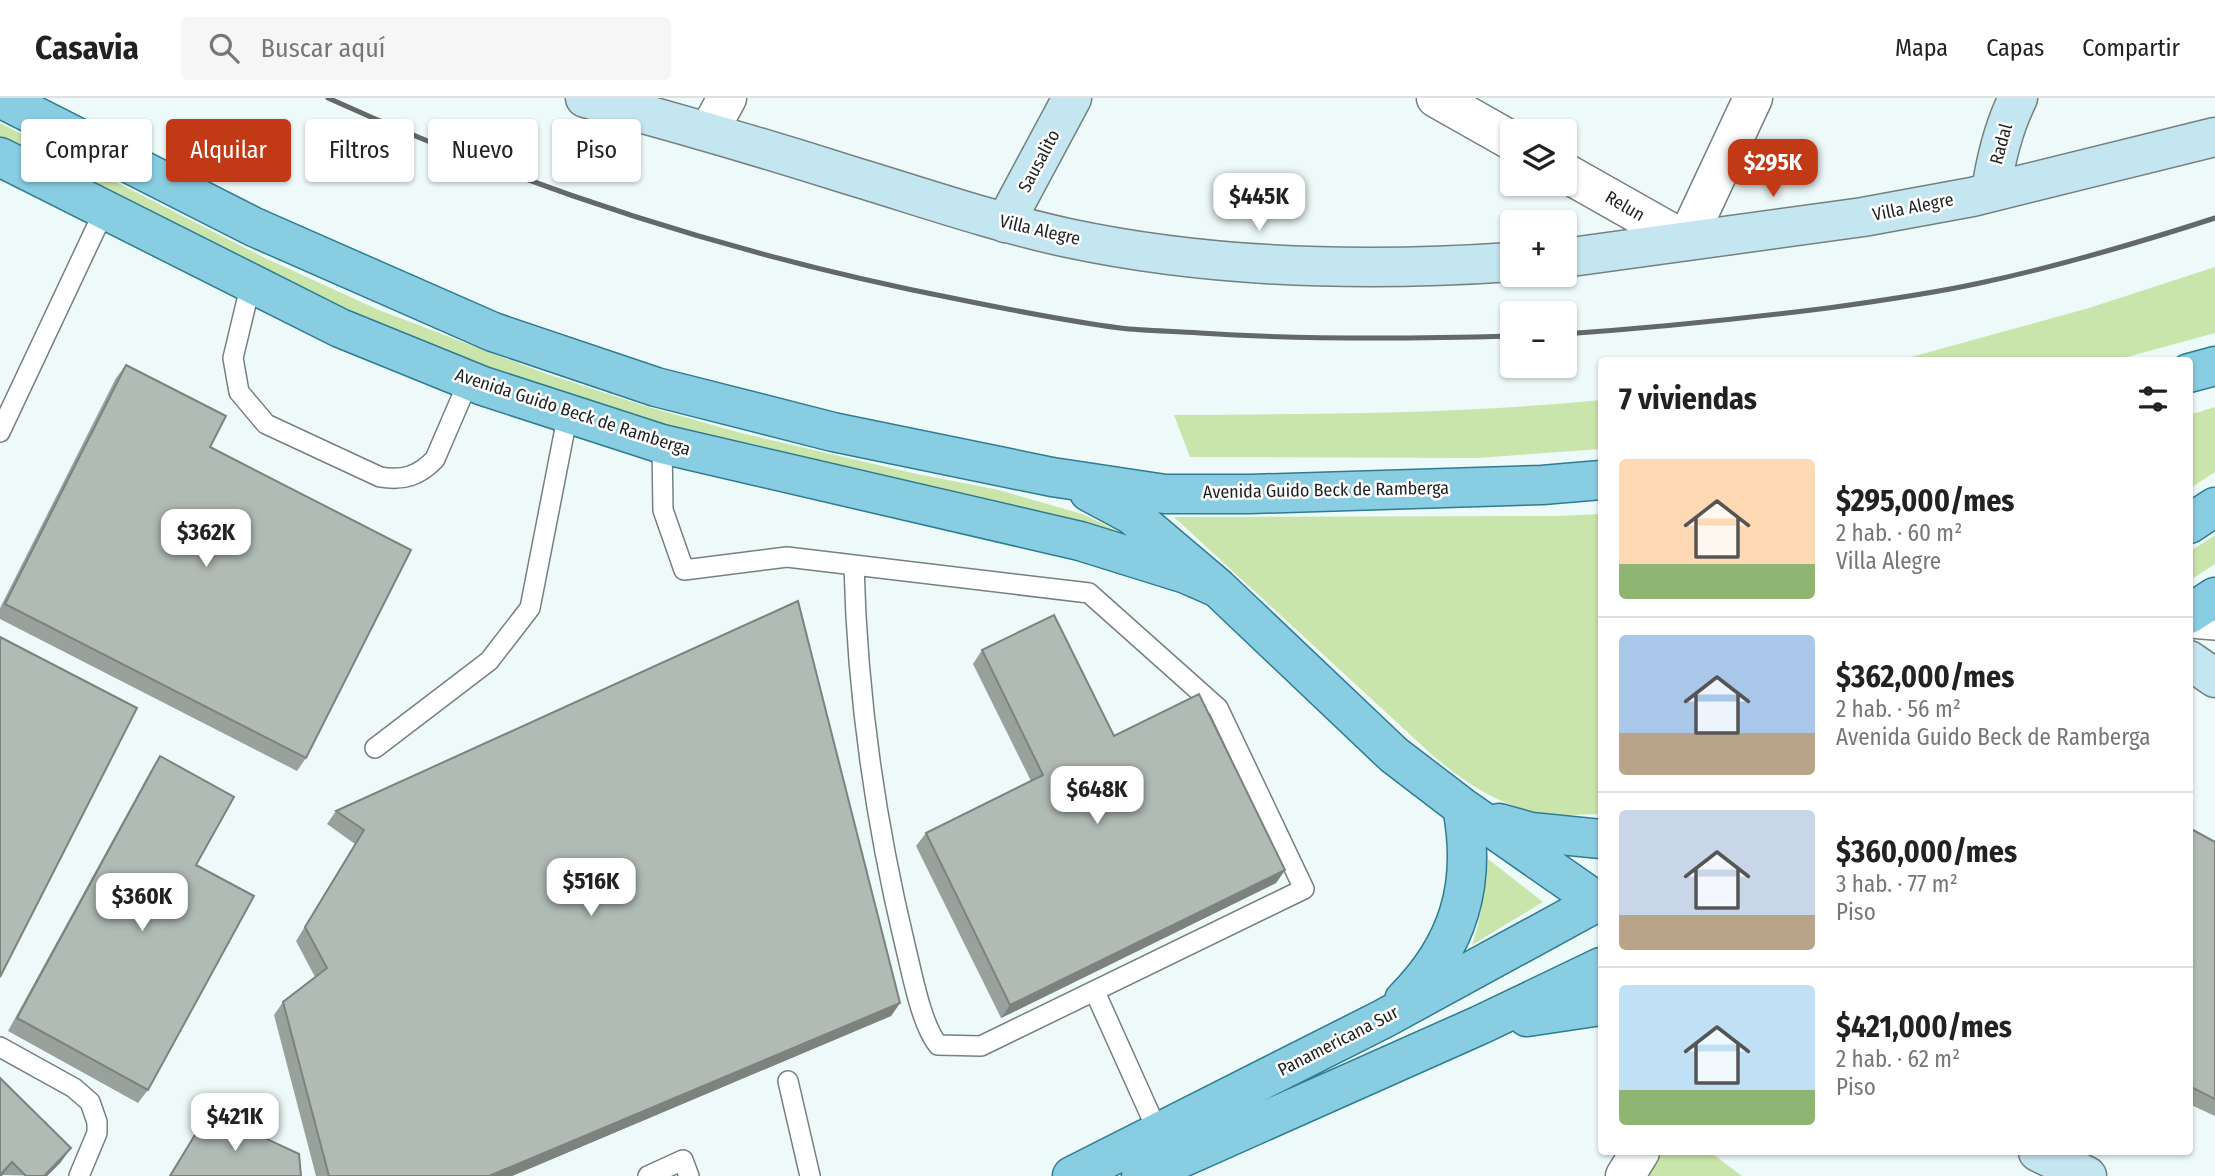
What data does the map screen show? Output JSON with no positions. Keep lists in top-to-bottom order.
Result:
{
  "streets": {
    "main road": [
      "Radal",
      "Sausalito",
      "Villa Alegre",
      "Avenida Guido Beck de Ramberga",
      "Panamericana Sur"
    ],
    "street": ["Relun"]
  },
  "crossings": [
    ["Radal", "Villa Alegre"],
    ["Sausalito", "Villa Alegre"],
    ["Relun", "Villa Alegre"]
  ],
  "page": {
    "header": "Casavia",
    "search": "Buscar aquí",
    "nav": ["Mapa", "Capas", "Compartir"],
    "map_buttons": ["+", "−"],
    "chip": [
      "Comprar",
      "Alquilar",
      "Filtros",
      "Nuevo",
      "Piso"
    ],
    "price": [
      "$295K",
      "$445K",
      "$362K",
      "$648K",
      "$516K",
      "$360K",
      "$421K"
    ],
    "heading": "7 viviendas",
    "list": [
      {
        "name": "$295,000/mes",
        "note": "2 hab. · 60 m² · Villa Alegre"
      },
      {
        "name": "$362,000/mes",
        "note": "2 hab. · 56 m² · Avenida Guido Beck de Ramberga"
      },
      {
        "name": "$360,000/mes",
        "note": "3 hab. · 77 m² · Piso"
      },
      {
        "name": "$421,000/mes",
        "note": "2 hab. · 62 m² · Piso"
      }
    ]
  }
}
